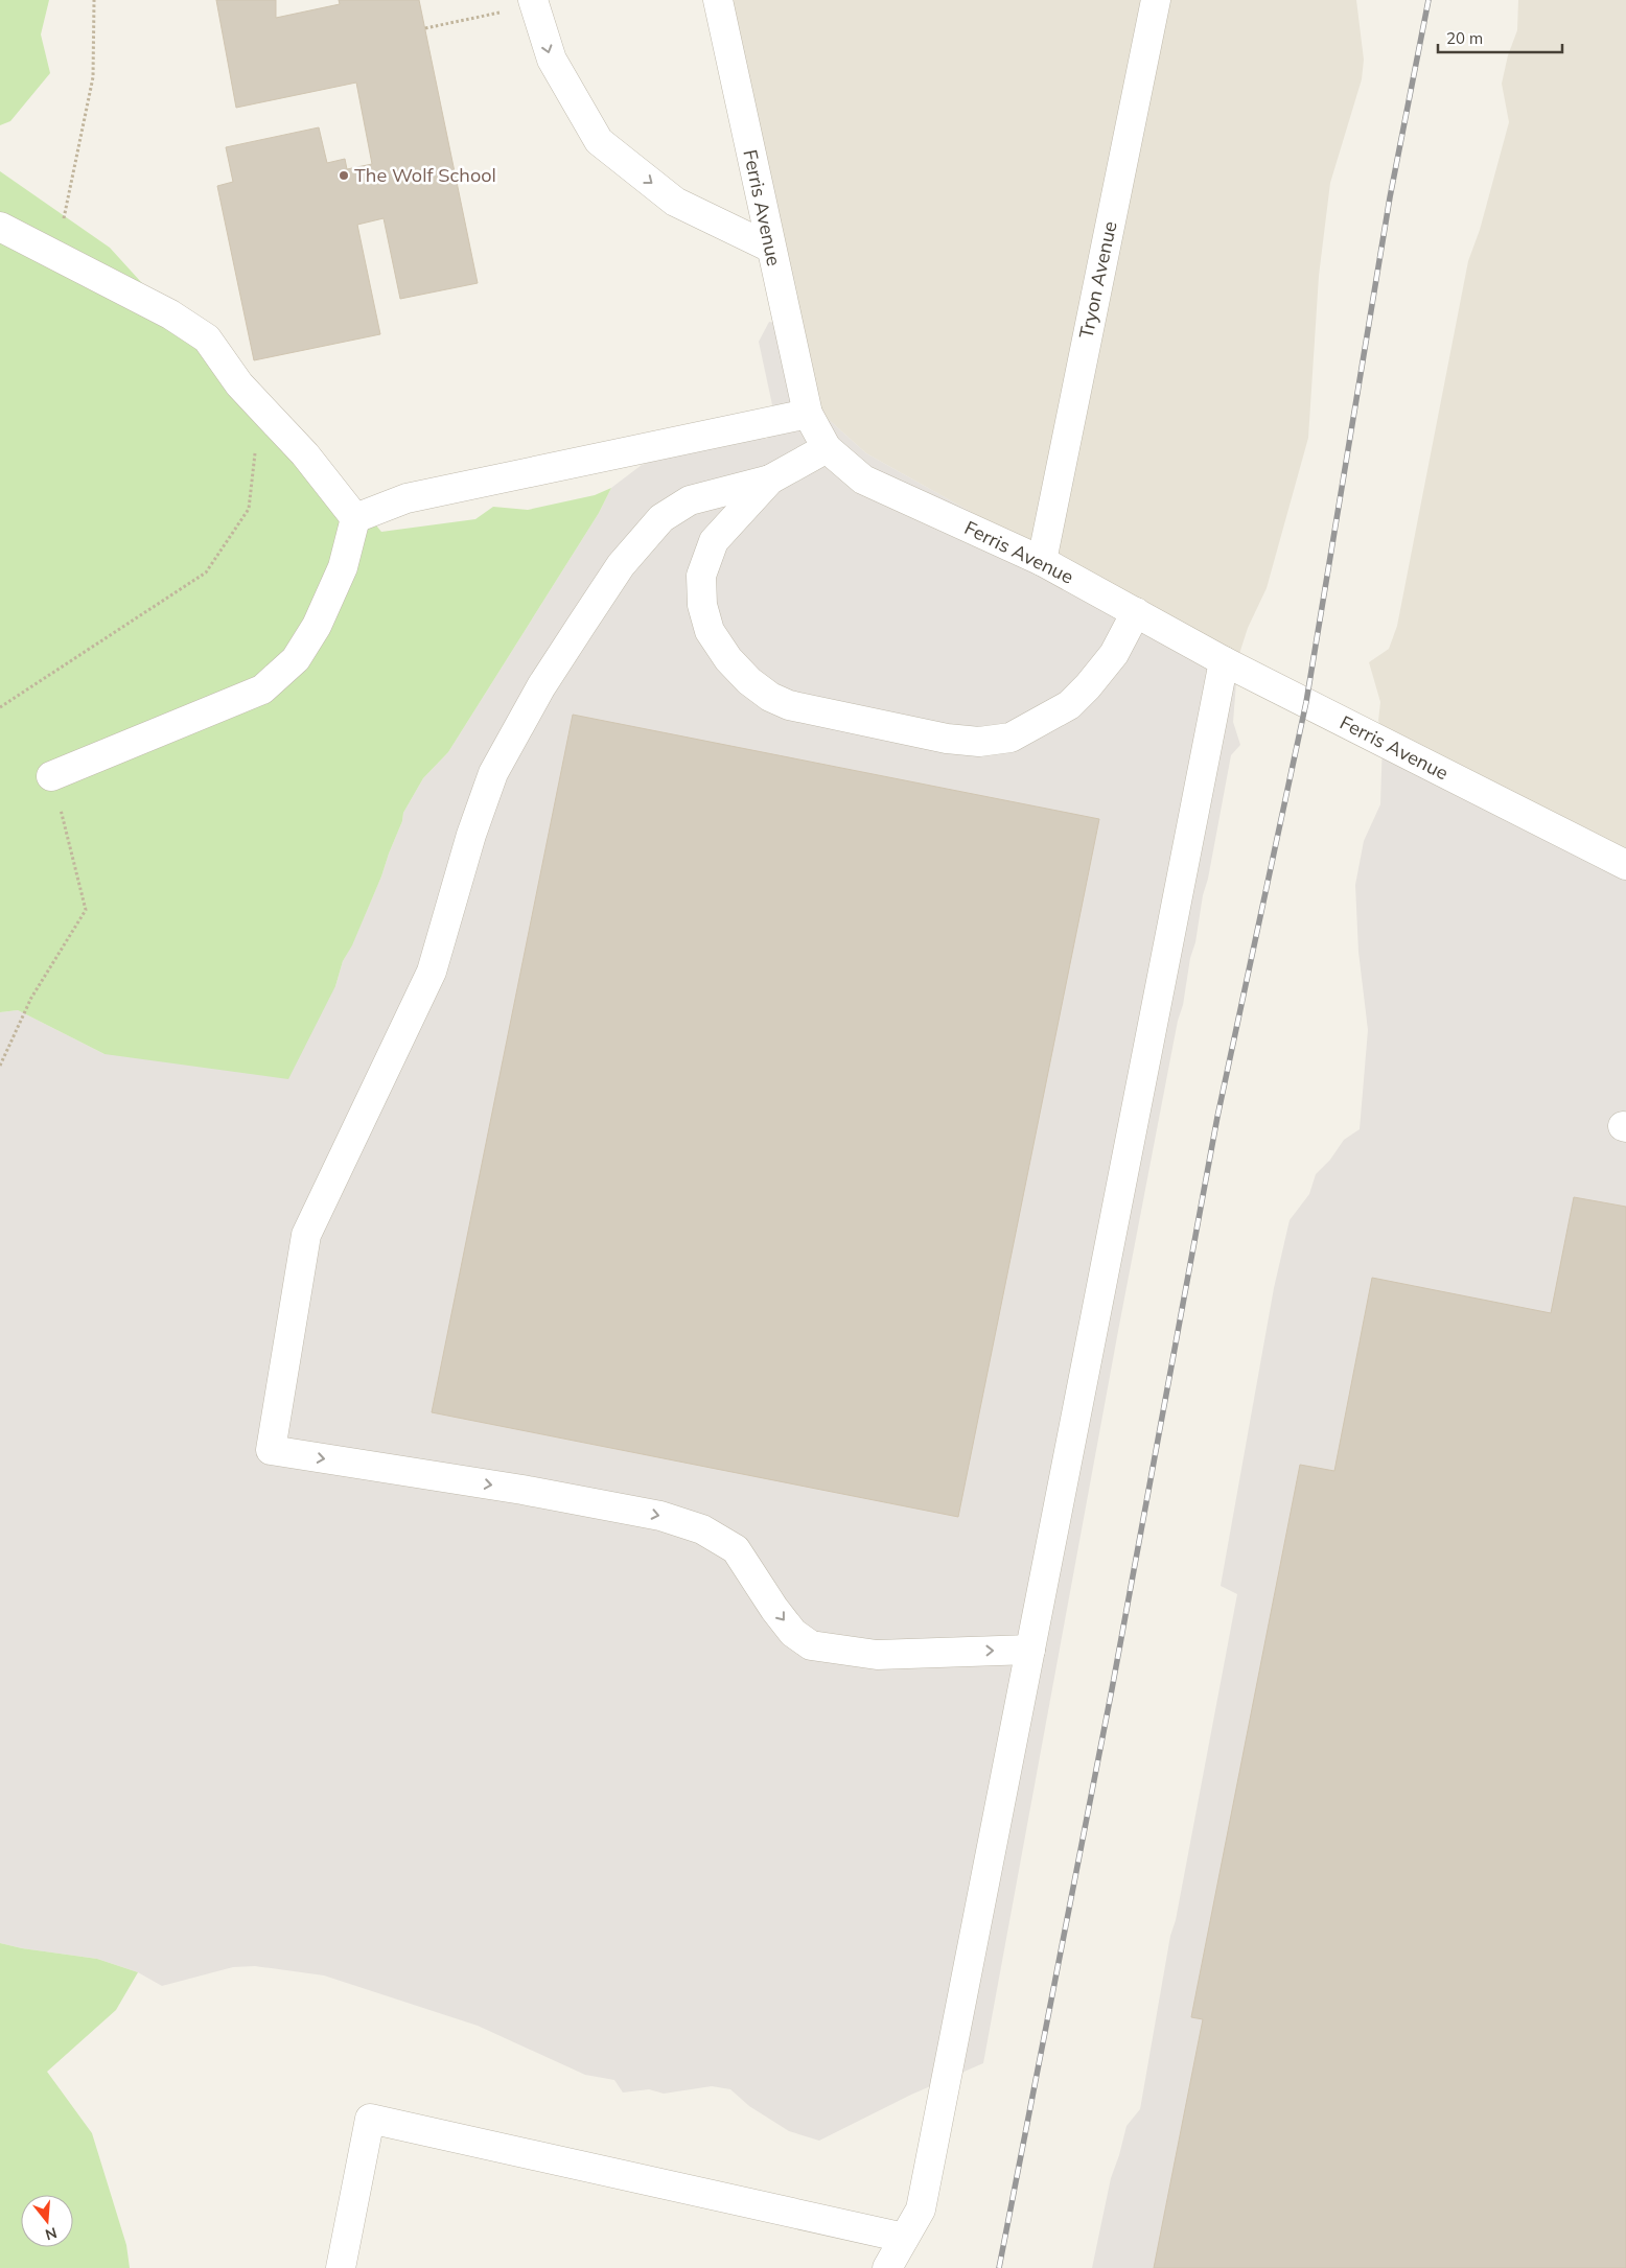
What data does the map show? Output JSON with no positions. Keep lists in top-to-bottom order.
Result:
{
  "streets": {
    "street": ["Ferris Avenue", "Tryon Avenue"]
  },
  "crossings": [
    ["Ferris Avenue", "Tryon Avenue"]
  ],
  "places": ["The Wolf School"],
  "scale_bar": "20 m",
  "north": "bottom"
}
